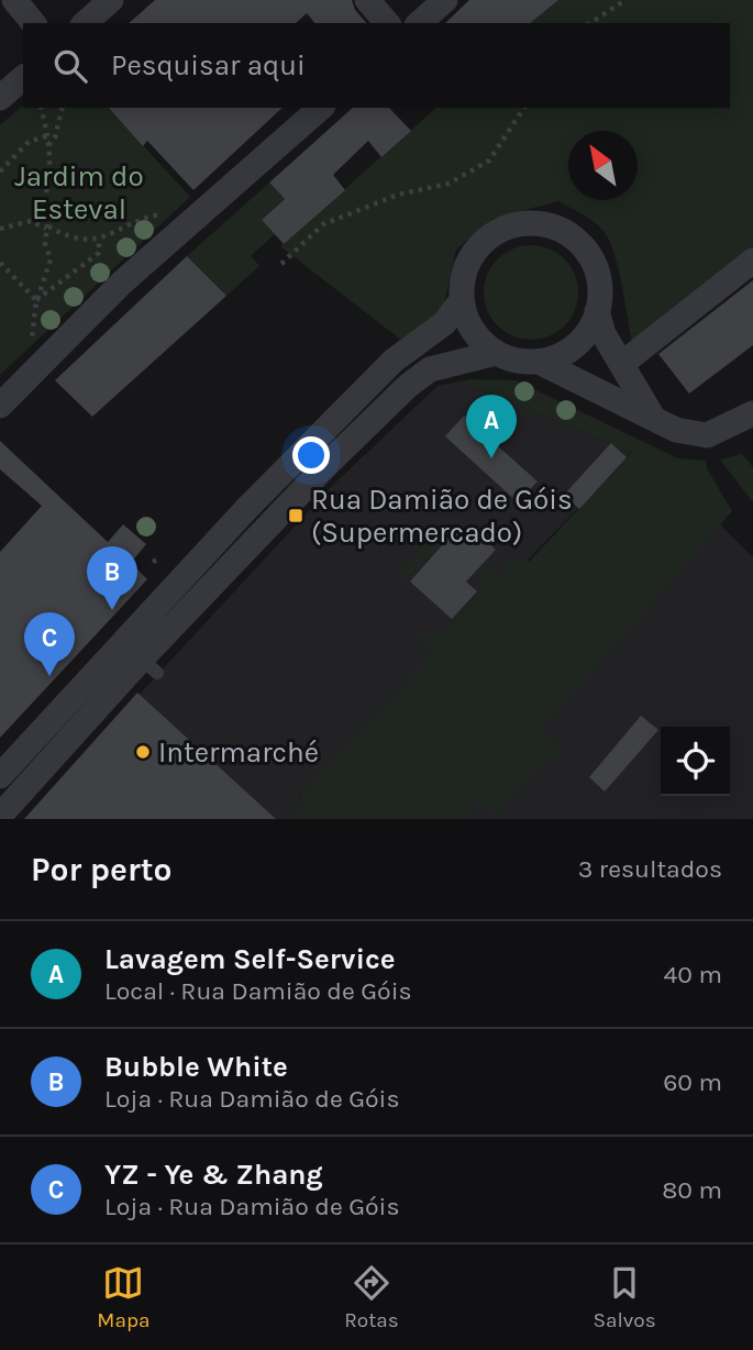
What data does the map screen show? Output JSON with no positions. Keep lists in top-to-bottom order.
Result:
{
  "parks": ["Jardim do Esteval"],
  "places": {
    "transit": ["Rua Damião de Góis (Supermercado)"],
    "other": ["Intermarché"]
  },
  "north": "top left",
  "page": {
    "search": "Pesquisar aqui",
    "pins": ["A", "B", "C"],
    "heading": ["Por perto", "3 resultados"],
    "list": [
      {
        "mark": "A",
        "name": "Lavagem Self-Service",
        "note": "Local · Rua Damião de Góis",
        "value": "40 m"
      },
      {
        "mark": "B",
        "name": "Bubble White",
        "note": "Loja · Rua Damião de Góis",
        "value": "60 m"
      },
      {
        "mark": "C",
        "name": "YZ - Ye & Zhang",
        "note": "Loja · Rua Damião de Góis",
        "value": "80 m"
      }
    ],
    "nav": ["Mapa", "Rotas", "Salvos"]
  }
}
